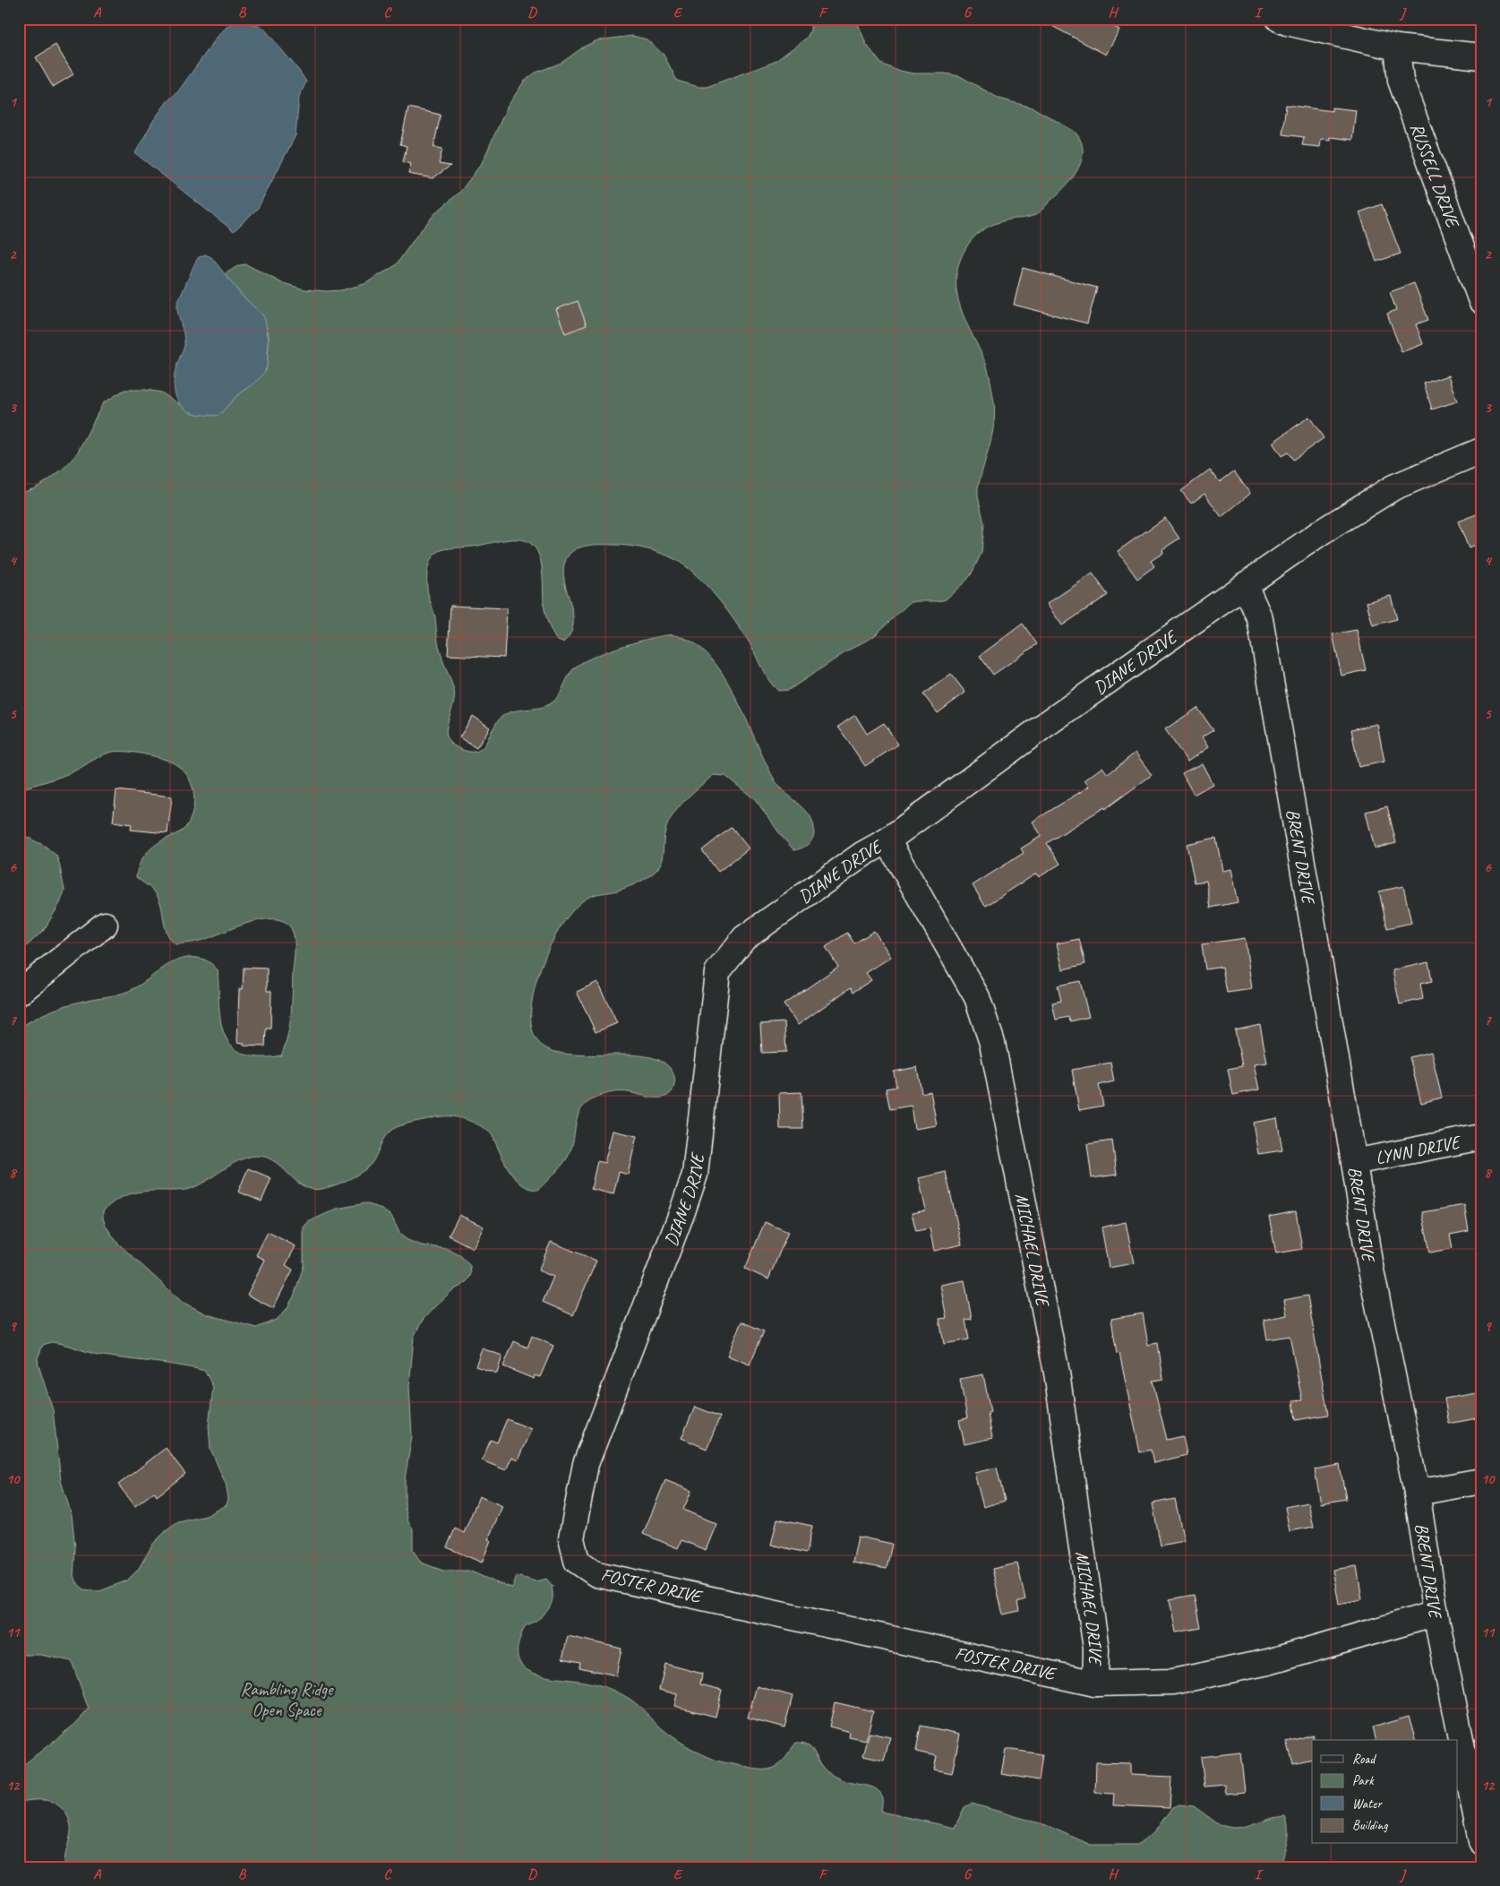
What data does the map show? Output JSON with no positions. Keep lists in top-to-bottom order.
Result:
{
  "streets": {
    "street": [
      "RUSSELL DRIVE",
      "DIANE DRIVE",
      "BRENT DRIVE",
      "LYNN DRIVE",
      "MICHAEL DRIVE",
      "FOSTER DRIVE"
    ]
  },
  "crossings": [
    ["DIANE DRIVE", "BRENT DRIVE"],
    ["DIANE DRIVE", "MICHAEL DRIVE"],
    ["DIANE DRIVE", "FOSTER DRIVE"],
    ["BRENT DRIVE", "LYNN DRIVE"],
    ["BRENT DRIVE", "FOSTER DRIVE"],
    ["MICHAEL DRIVE", "FOSTER DRIVE"]
  ],
  "parks": ["Rambling Ridge Open Space"],
  "legend": [
    "Road",
    "Park",
    "Water",
    "Building"
  ],
  "grid": {
    "columns": [
      "A",
      "B",
      "C",
      "D",
      "E",
      "F",
      "G",
      "H",
      "I",
      "J"
    ],
    "rows": [
      "1",
      "2",
      "3",
      "4",
      "5",
      "6",
      "7",
      "8",
      "9",
      "10",
      "11",
      "12"
    ]
  }
}
